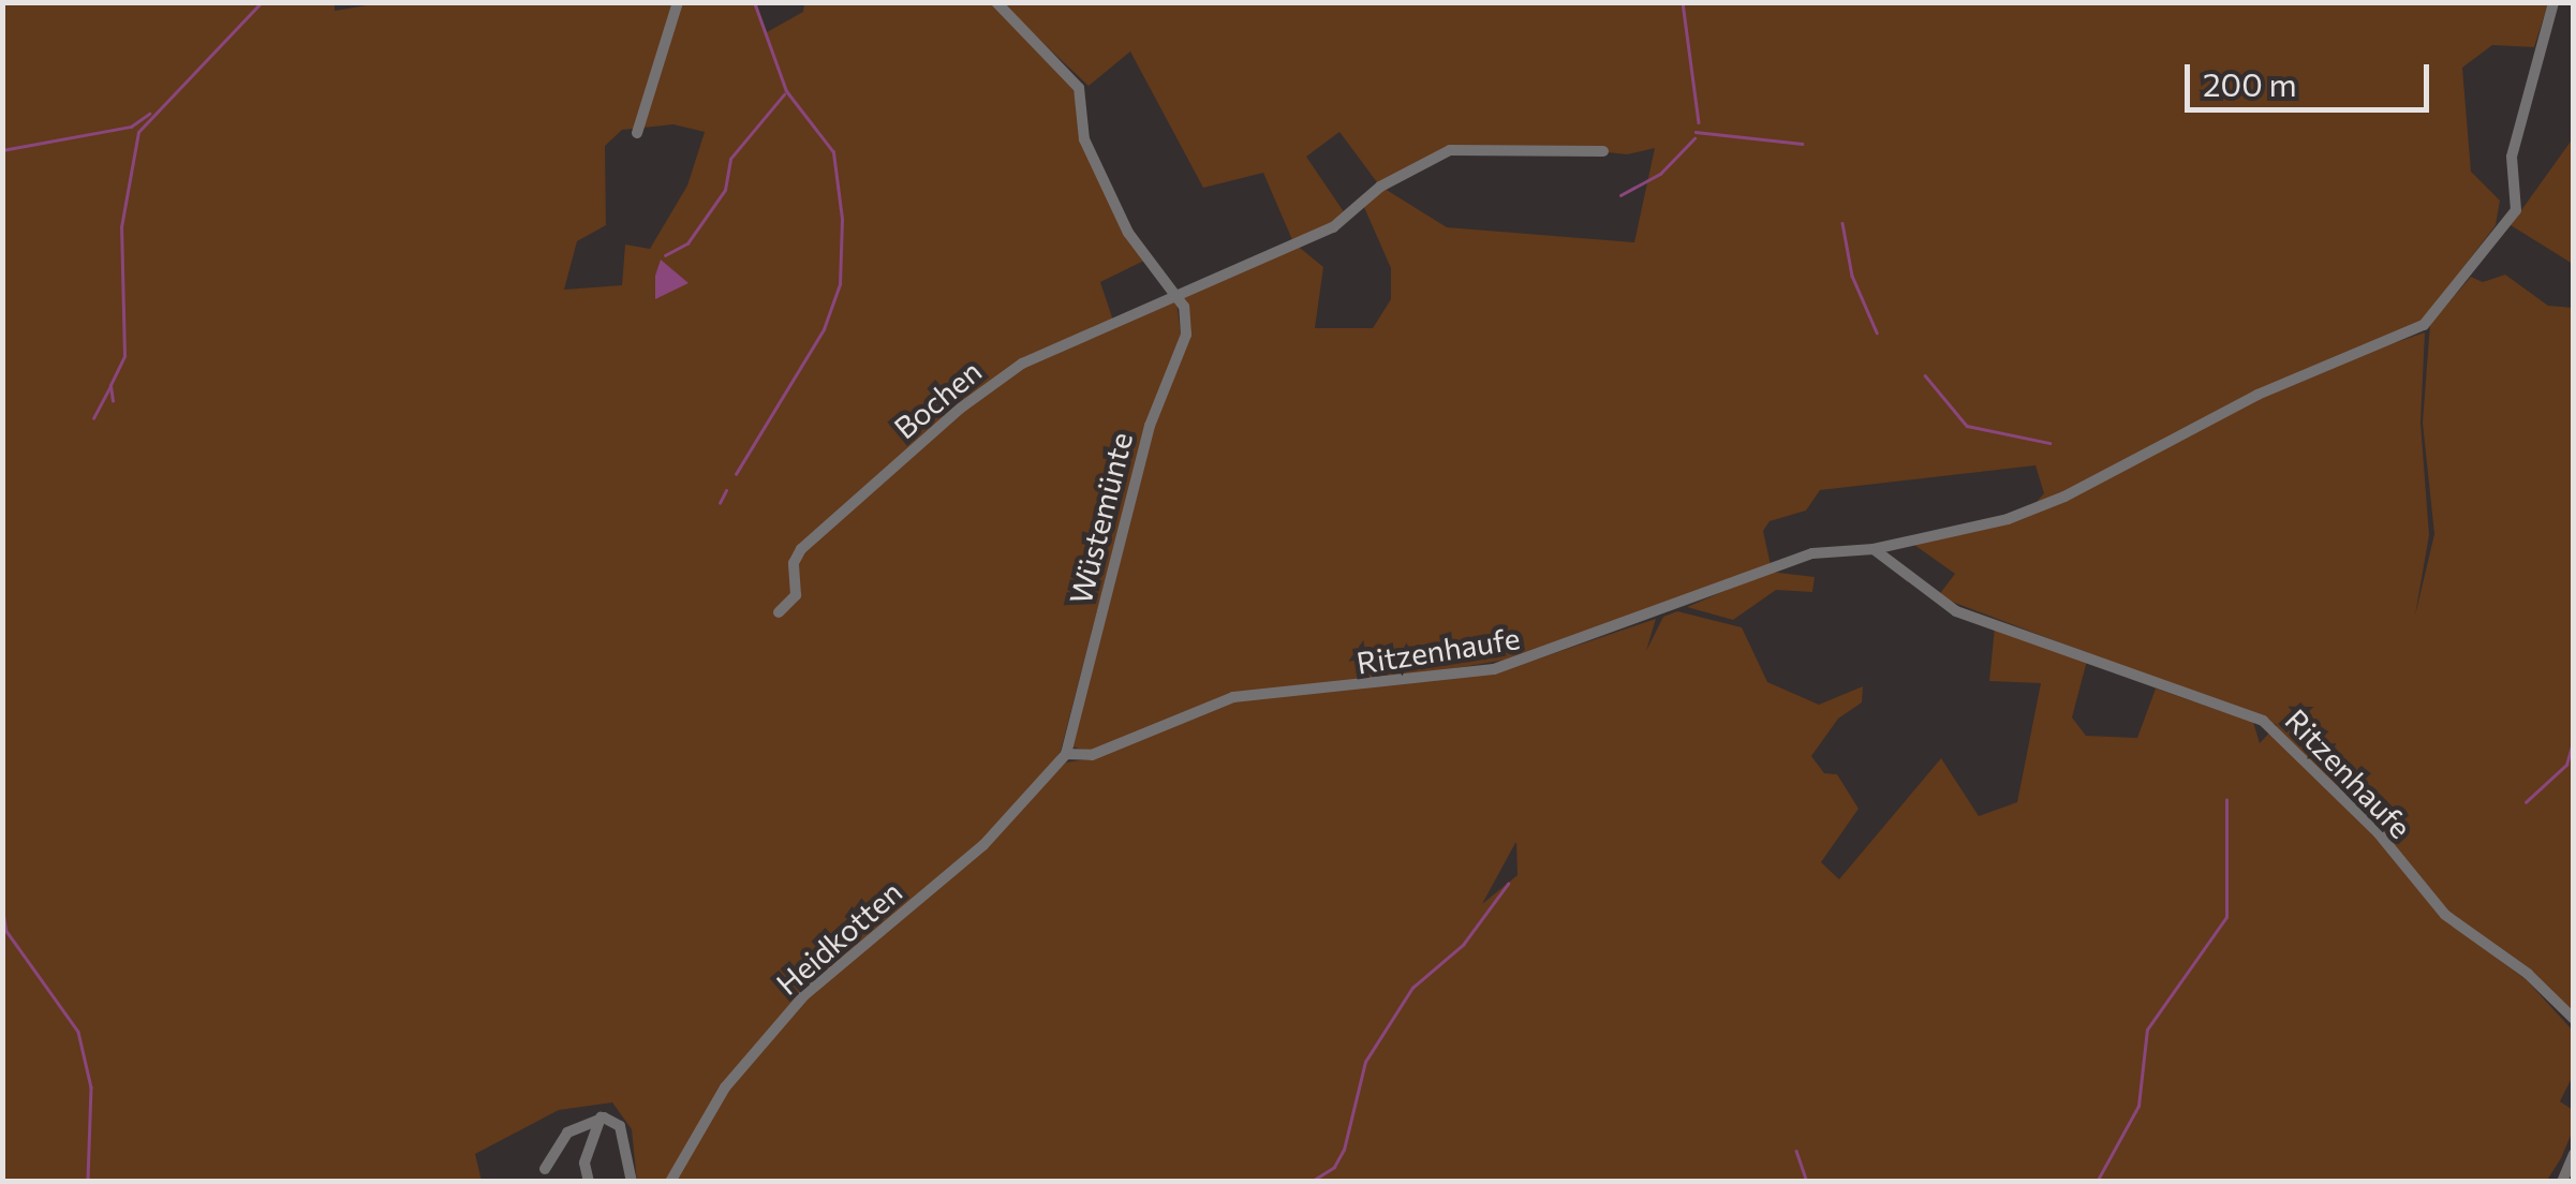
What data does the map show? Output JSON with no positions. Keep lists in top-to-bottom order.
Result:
{
  "streets": {
    "street": [
      "Bochen",
      "Wüstemünte",
      "Ritzenhaufe",
      "Heidkotten"
    ]
  },
  "crossings": [
    ["Bochen", "Wüstemünte"],
    ["Wüstemünte", "Ritzenhaufe"],
    ["Wüstemünte", "Heidkotten"],
    ["Ritzenhaufe", "Heidkotten"]
  ],
  "scale_bar": "200 m"
}
